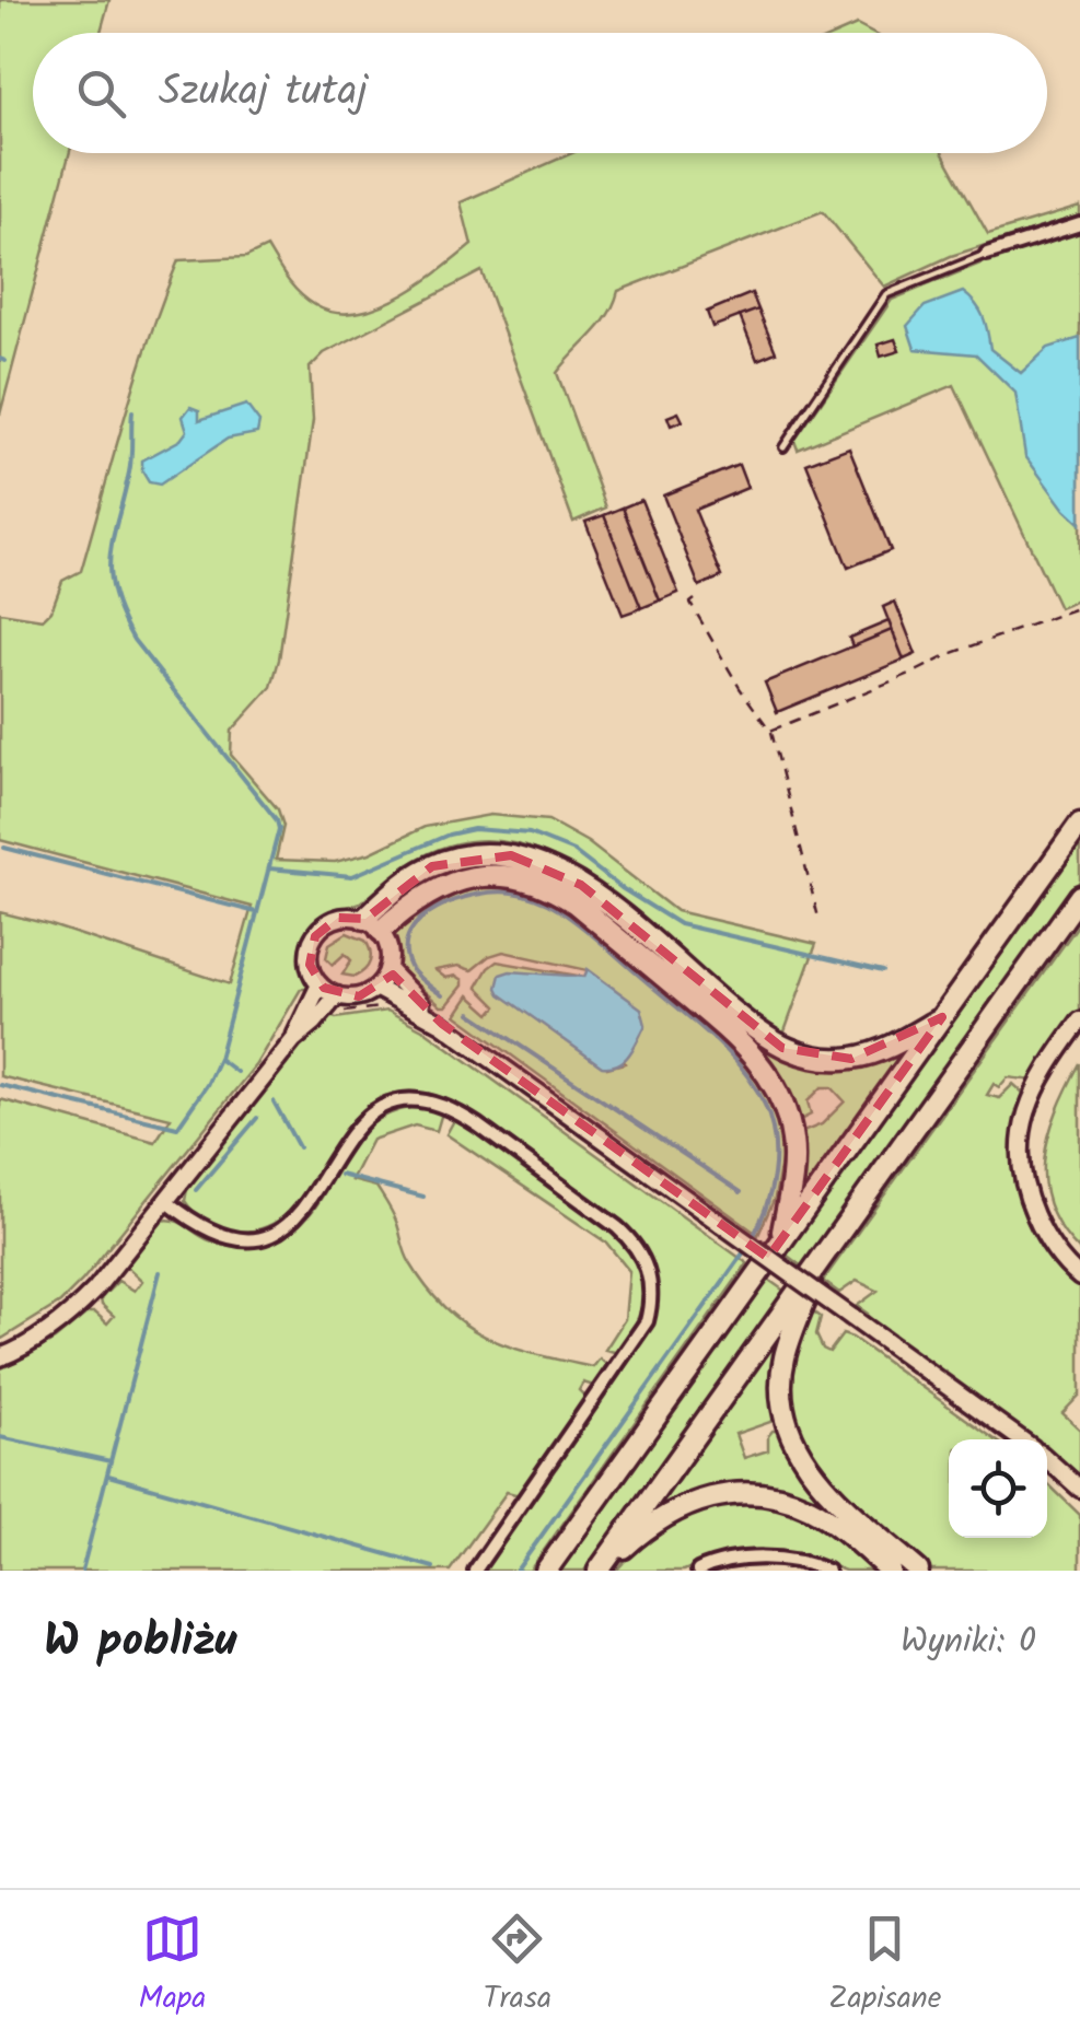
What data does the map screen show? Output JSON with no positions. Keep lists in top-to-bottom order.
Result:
{
  "page": {
    "search": "Szukaj tutaj",
    "heading": ["W pobliżu", "Wyniki: 0"],
    "nav": ["Mapa", "Trasa", "Zapisane"]
  }
}
